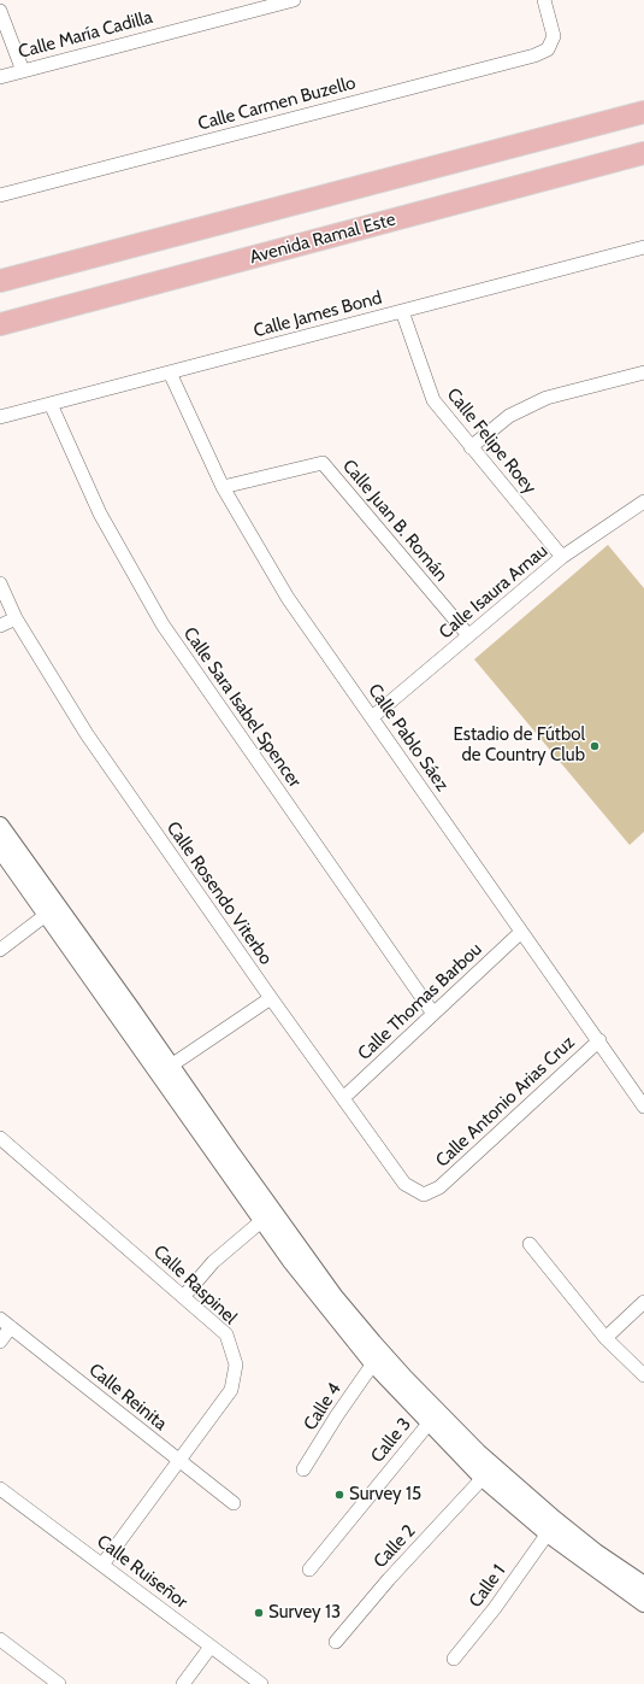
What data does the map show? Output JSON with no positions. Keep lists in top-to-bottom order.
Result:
{
  "streets": {
    "main road": ["Avenida Ramal Este"],
    "street": [
      "Calle María Cadilla",
      "Calle Carmen Buzello",
      "Calle James Bond",
      "Calle Felipe Roey",
      "Calle Juan B. Román",
      "Calle Isaura Arnau",
      "Calle Sara Isabel Spencer",
      "Calle Pablo Sáez",
      "Calle Rosendo Viterbo",
      "Calle Thomas Barbou",
      "Calle Antonio Arias Cruz",
      "Calle Raspinel",
      "Calle Reinita",
      "Calle 4",
      "Calle 3",
      "Calle 2",
      "Calle Ruiseñor",
      "Calle 1"
    ]
  },
  "crossings": [
    ["Calle James Bond", "Calle Felipe Roey"],
    ["Calle James Bond", "Calle Sara Isabel Spencer"],
    ["Calle James Bond", "Calle Pablo Sáez"],
    ["Calle Felipe Roey", "Calle Isaura Arnau"],
    ["Calle Juan B. Román", "Calle Isaura Arnau"],
    ["Calle Juan B. Román", "Calle Pablo Sáez"],
    ["Calle Isaura Arnau", "Calle Pablo Sáez"],
    ["Calle Sara Isabel Spencer", "Calle Thomas Barbou"],
    ["Calle Pablo Sáez", "Calle Thomas Barbou"],
    ["Calle Pablo Sáez", "Calle Antonio Arias Cruz"],
    ["Calle Rosendo Viterbo", "Calle Thomas Barbou"],
    ["Calle Rosendo Viterbo", "Calle Antonio Arias Cruz"],
    ["Calle Raspinel", "Calle Reinita"],
    ["Calle Raspinel", "Calle Ruiseñor"]
  ],
  "places": ["Estadio de Fútbol de Country Club", "Survey 15", "Survey 13"]
}
